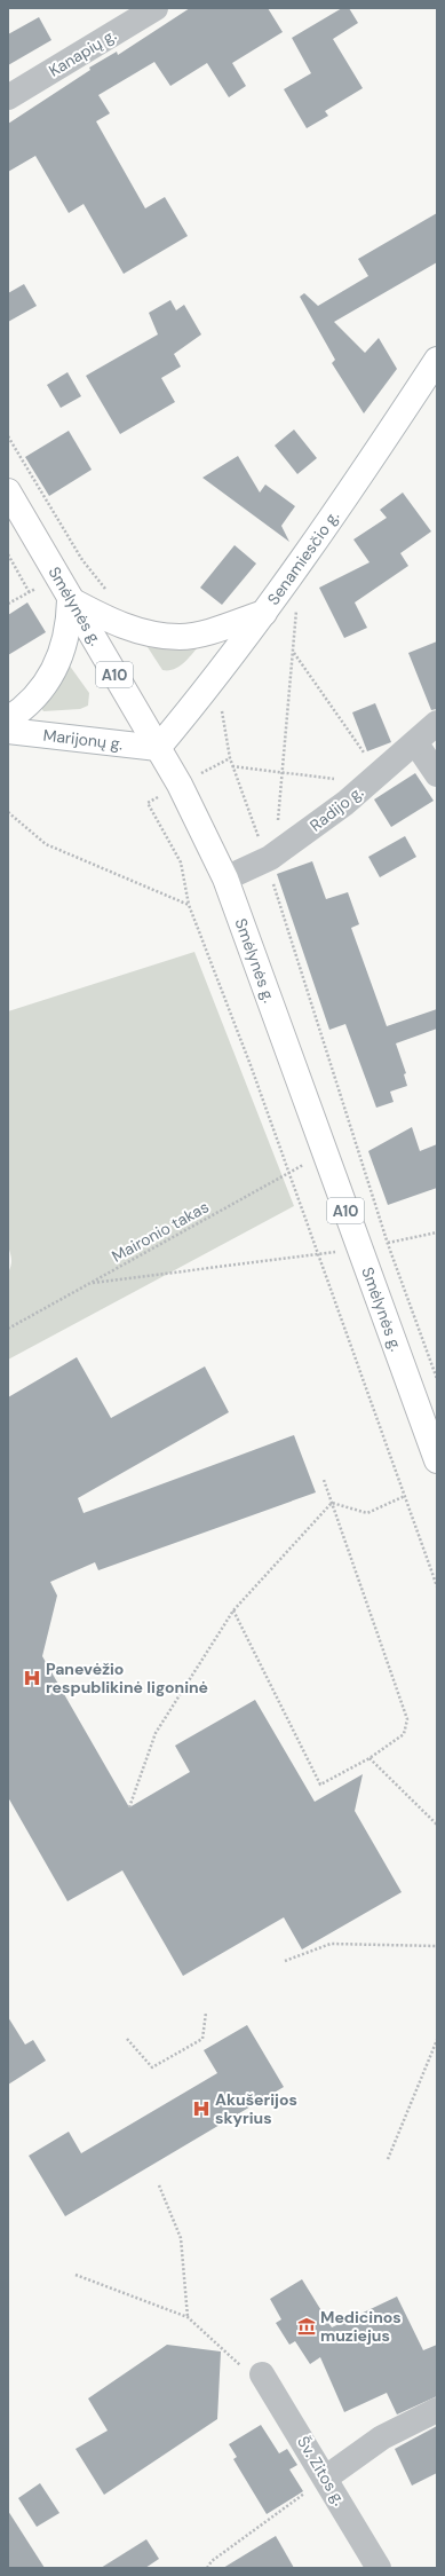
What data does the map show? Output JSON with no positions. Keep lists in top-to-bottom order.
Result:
{
  "streets": {
    "main road": [
      "Senamiesčio g.",
      "Smėlynės g.",
      "A10",
      "Marijonų g."
    ],
    "street": ["Kanapių g.", "Radijo g.", "Šv. Zitos g."],
    "path": ["Maironio takas"]
  },
  "crossings": [
    ["Senamiesčio g.", "Smėlynės g."],
    ["Senamiesčio g.", "Marijonų g."],
    ["Smėlynės g.", "Marijonų g."],
    ["Smėlynės g.", "Radijo g."],
    ["Smėlynės g.", "Maironio takas"]
  ],
  "places": {
    "hospital": ["Panevėžio respublikinė ligoninė", "Akušerijos skyrius"],
    "museum": ["Medicinos muziejus"]
  }
}
